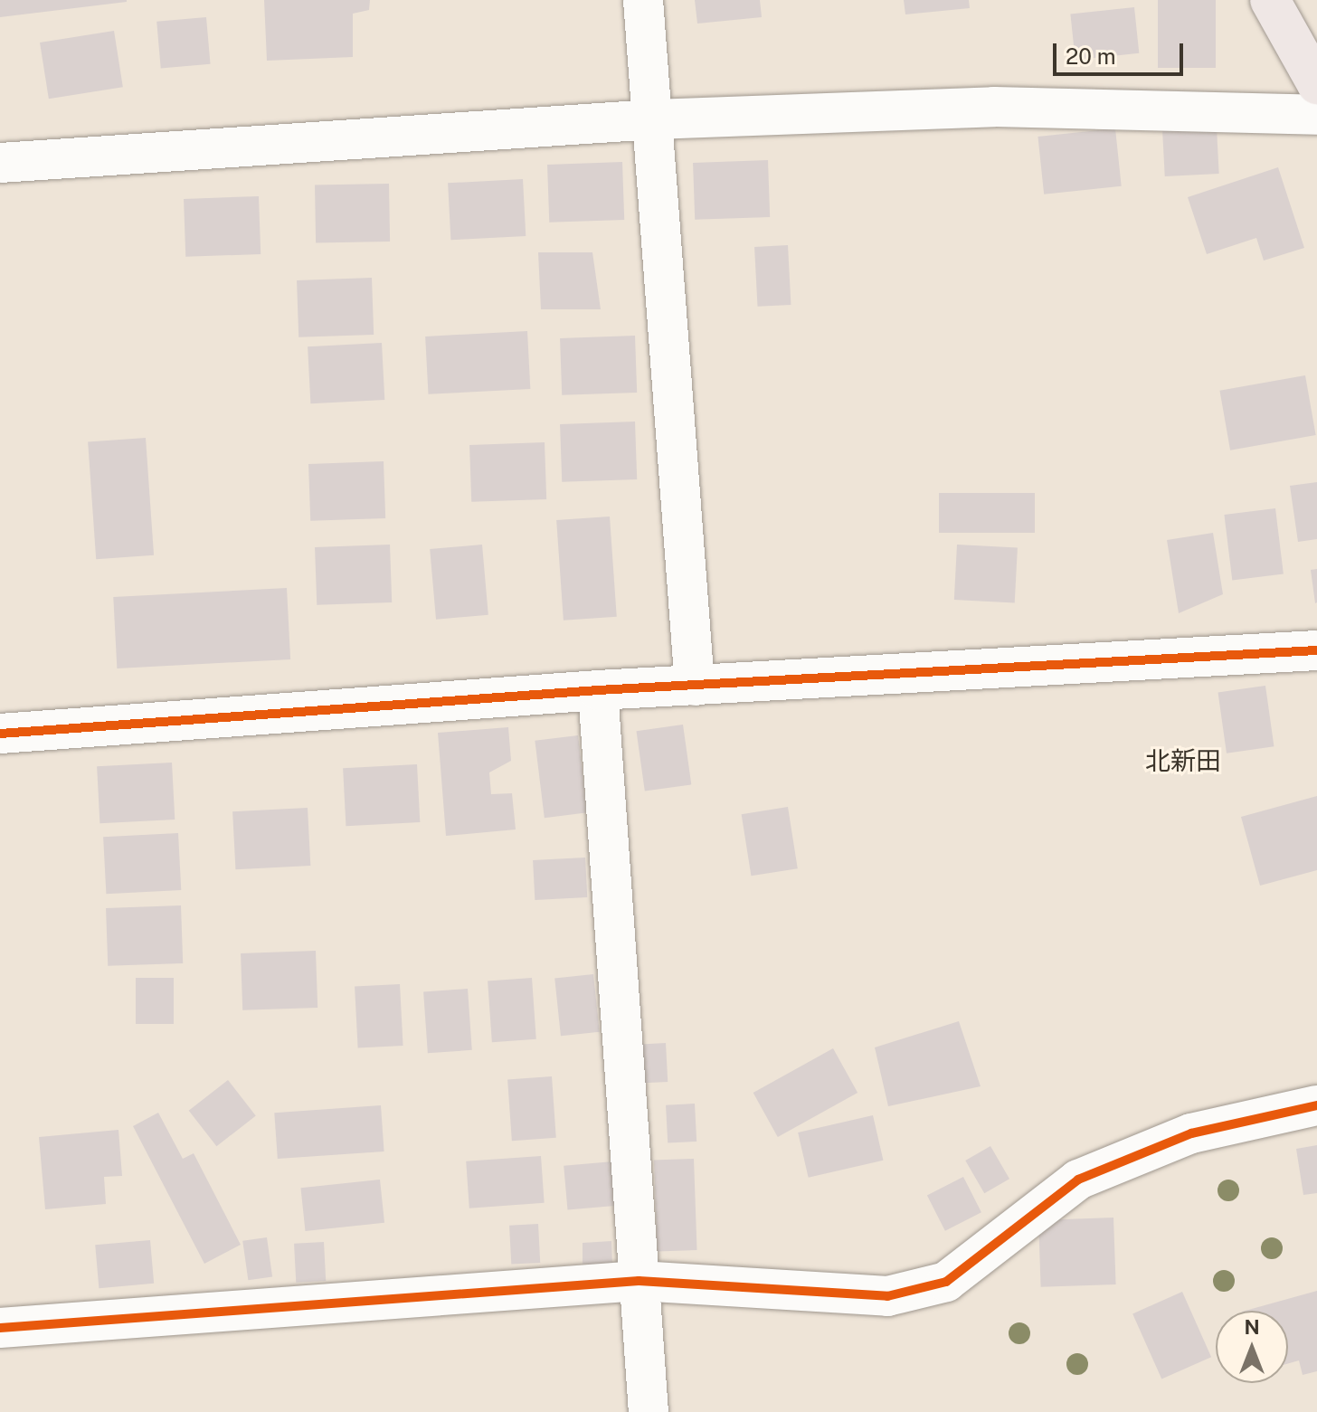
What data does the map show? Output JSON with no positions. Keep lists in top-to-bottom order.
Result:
{
  "districts": ["北新田"],
  "scale_bar": "20 m",
  "north": "top"
}
